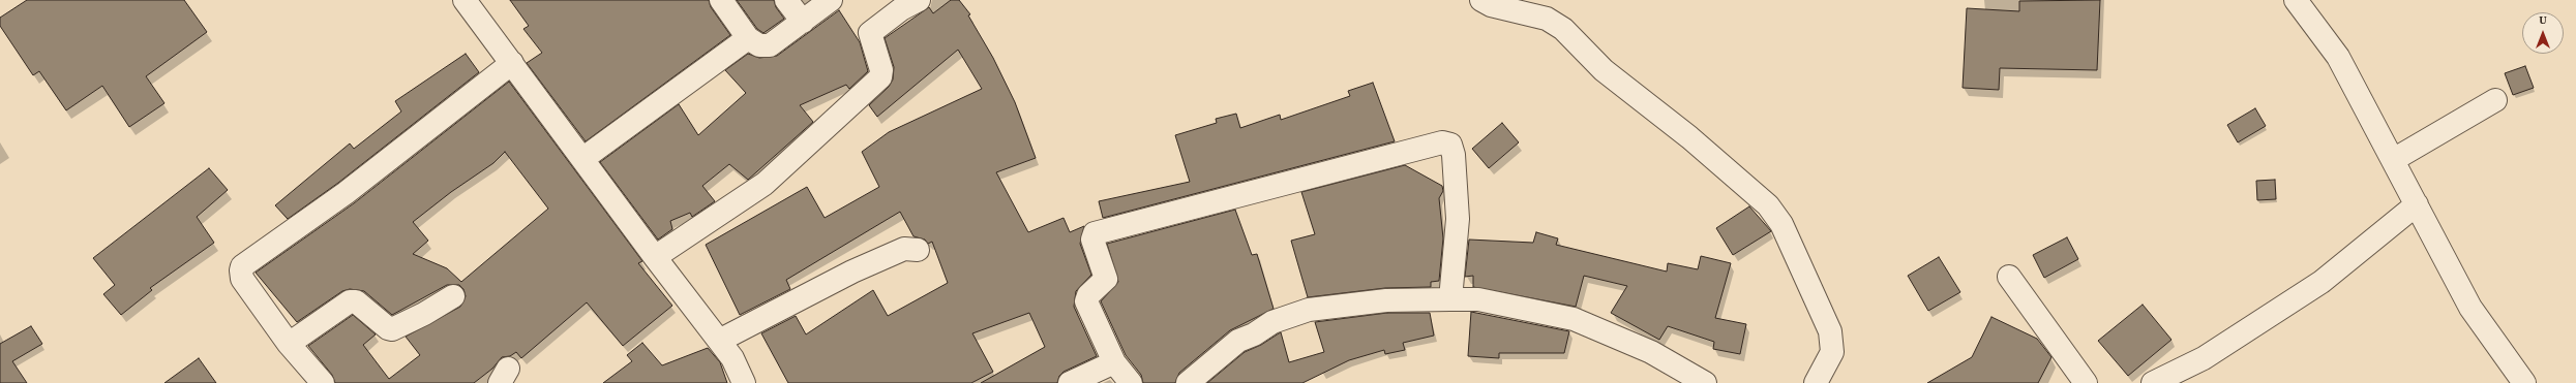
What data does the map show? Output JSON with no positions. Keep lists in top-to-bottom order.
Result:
{
  "north": "top"
}
